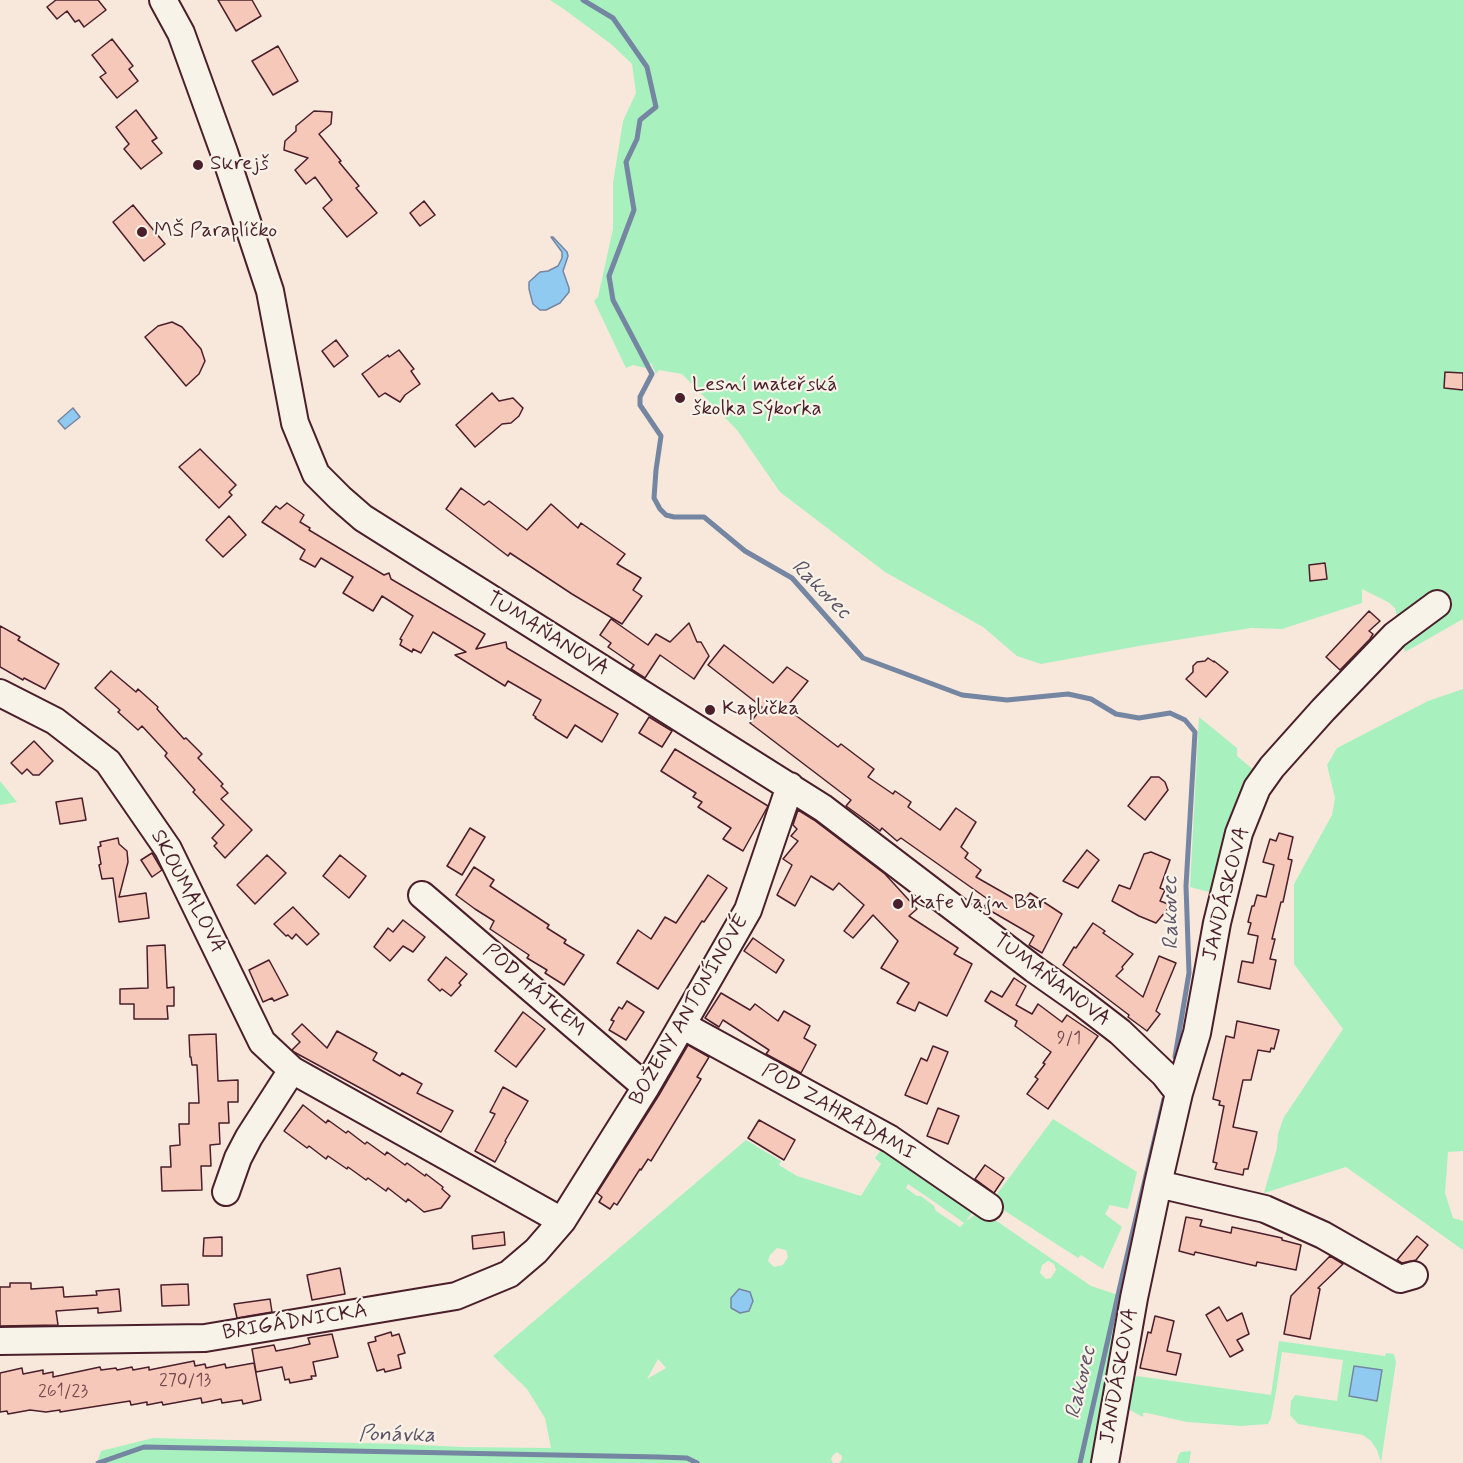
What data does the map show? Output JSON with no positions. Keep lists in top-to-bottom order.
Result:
{
  "streets": {
    "street": [
      "TUMAŇANOVA",
      "SKOUMALOVA",
      "JANDÁSKOVA",
      "POD HÁJKEM",
      "BOŽENY ANTONÍNOVÉ",
      "POD ZAHRADAMI",
      "BRIGÁDNICKÁ"
    ]
  },
  "crossings": [
    ["TUMAŇANOVA", "JANDÁSKOVA"],
    ["TUMAŇANOVA", "BOŽENY ANTONÍNOVÉ"],
    ["SKOUMALOVA", "BOŽENY ANTONÍNOVÉ"],
    ["SKOUMALOVA", "BRIGÁDNICKÁ"],
    ["POD HÁJKEM", "BOŽENY ANTONÍNOVÉ"],
    ["BOŽENY ANTONÍNOVÉ", "POD ZAHRADAMI"],
    ["BOŽENY ANTONÍNOVÉ", "BRIGÁDNICKÁ"]
  ],
  "water": ["Rakovec", "Ponávka"],
  "places": [
    "Skrejš",
    "MŠ Paraplíčko",
    "Lesní mateřská školka Sýkorka",
    "Kaplička",
    "Kafe Vajn Bar"
  ],
  "house_numbers": ["9/1", "270/13", "261/23"]
}
